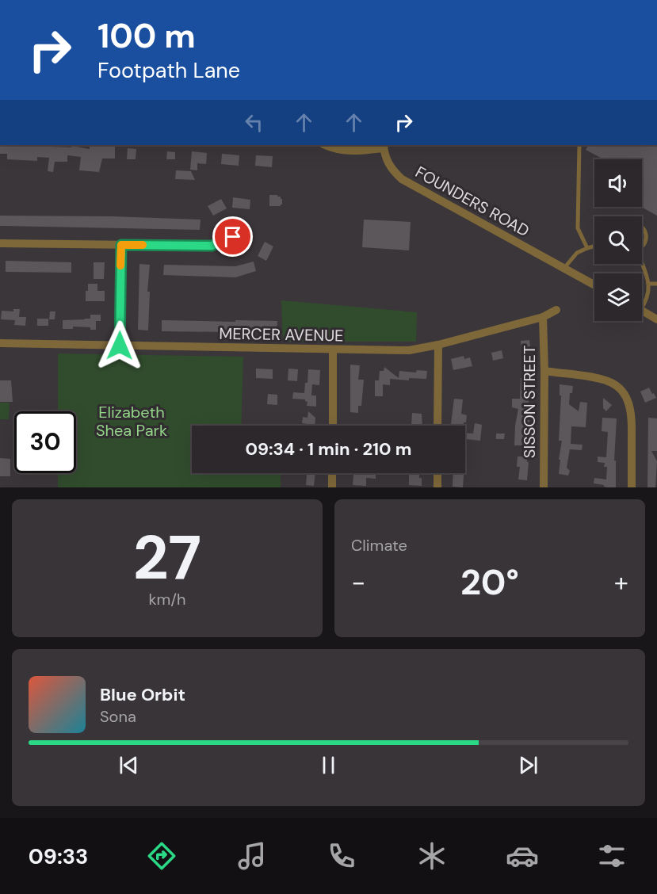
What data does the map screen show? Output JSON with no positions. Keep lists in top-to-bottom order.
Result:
{
  "streets": {
    "street": ["FOUNDERS ROAD", "MERCER AVENUE", "SISSON STREET"]
  },
  "crossings": [
    ["MERCER AVENUE", "SISSON STREET"]
  ],
  "parks": ["Elizabeth Shea Park"],
  "page": {
    "turn": ["100 m", "Footpath Lane"],
    "limit": "30",
    "trip": "09:34 · 1 min · 210 m",
    "tile": [
      ["27", "km/h"],
      "Climate"
    ],
    "heat": ["−", "20°", "+"],
    "song": ["Blue Orbit", "Sona"],
    "tabs": "09:33"
  }
}
